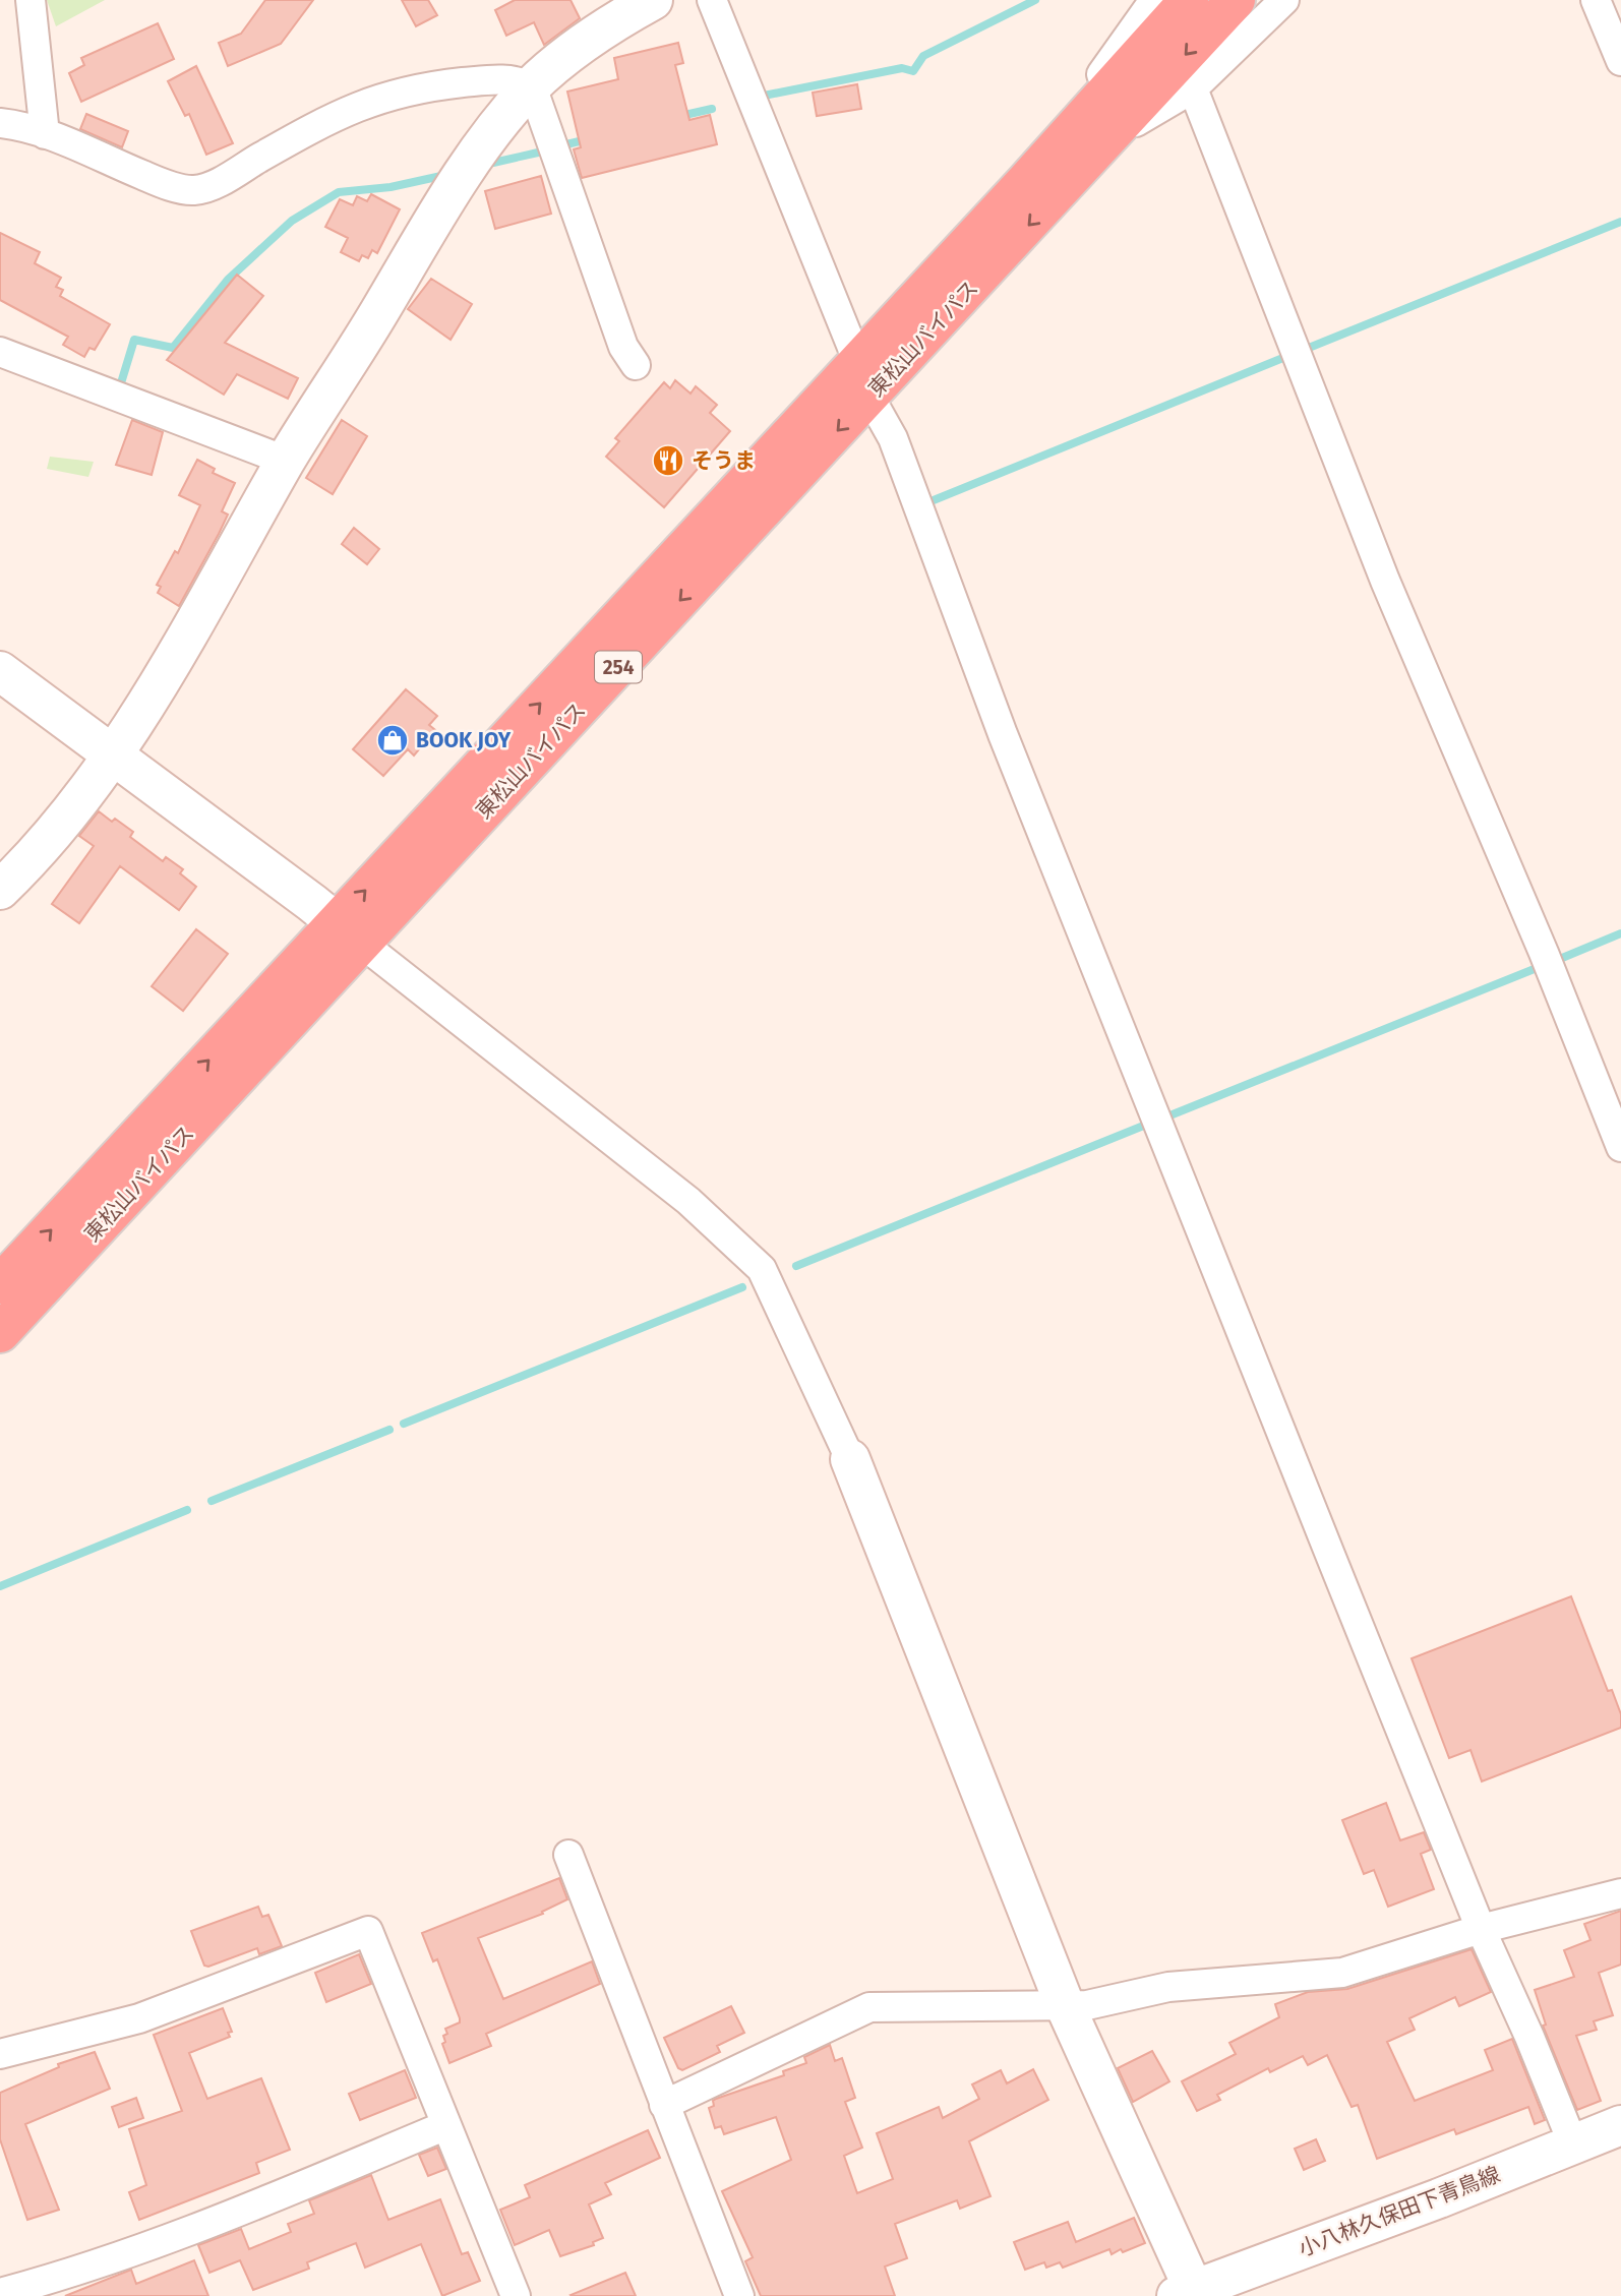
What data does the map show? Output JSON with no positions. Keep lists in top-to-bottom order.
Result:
{
  "streets": {
    "highway": ["東松山バイパス", "254"],
    "street": ["小八林久保田下青鳥線"]
  },
  "places": {
    "restaurant": ["そうま"],
    "shop": ["BOOK JOY"]
  }
}
